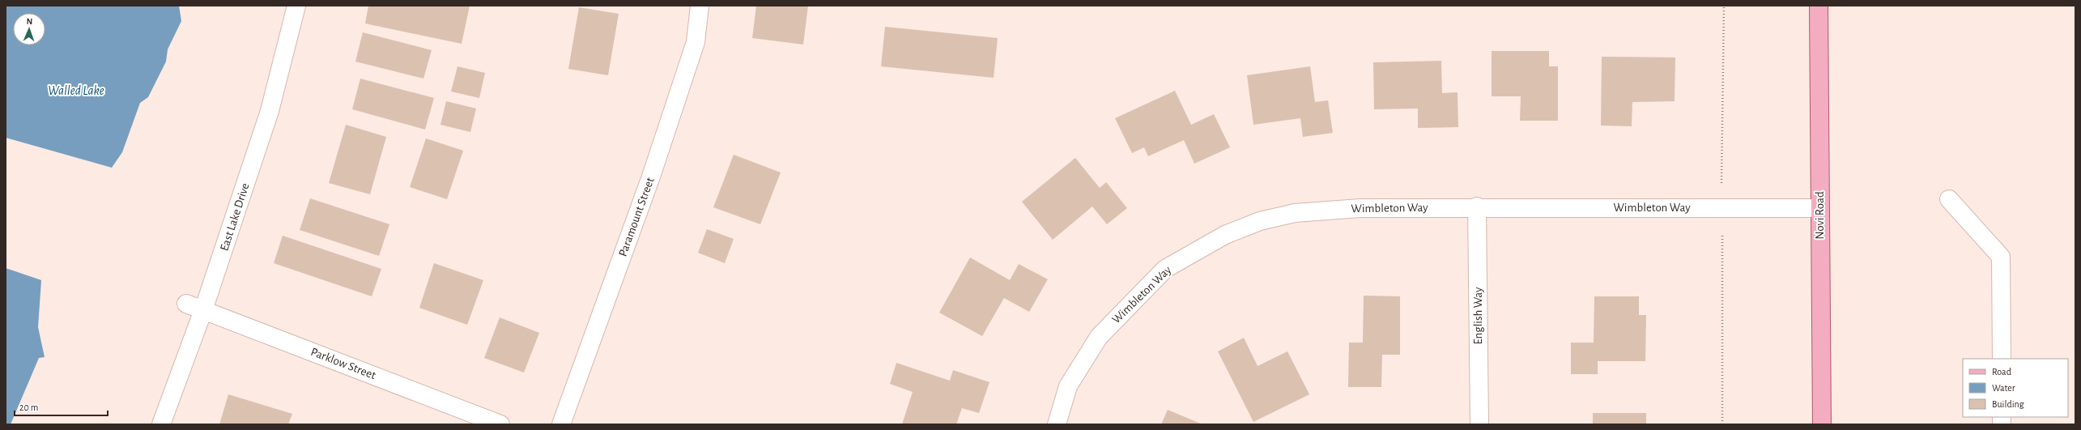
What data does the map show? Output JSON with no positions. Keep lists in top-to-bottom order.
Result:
{
  "streets": {
    "main road": ["Novi Road"],
    "street": [
      "Wimbleton Way",
      "East Lake Drive",
      "Paramount Street",
      "English Way",
      "Parklow Street"
    ]
  },
  "crossings": [
    ["Wimbleton Way", "Novi Road"],
    ["Wimbleton Way", "English Way"],
    ["East Lake Drive", "Parklow Street"]
  ],
  "water": ["Walled Lake"],
  "legend": ["Road", "Water", "Building"],
  "scale_bar": "20 m",
  "north": "top"
}
